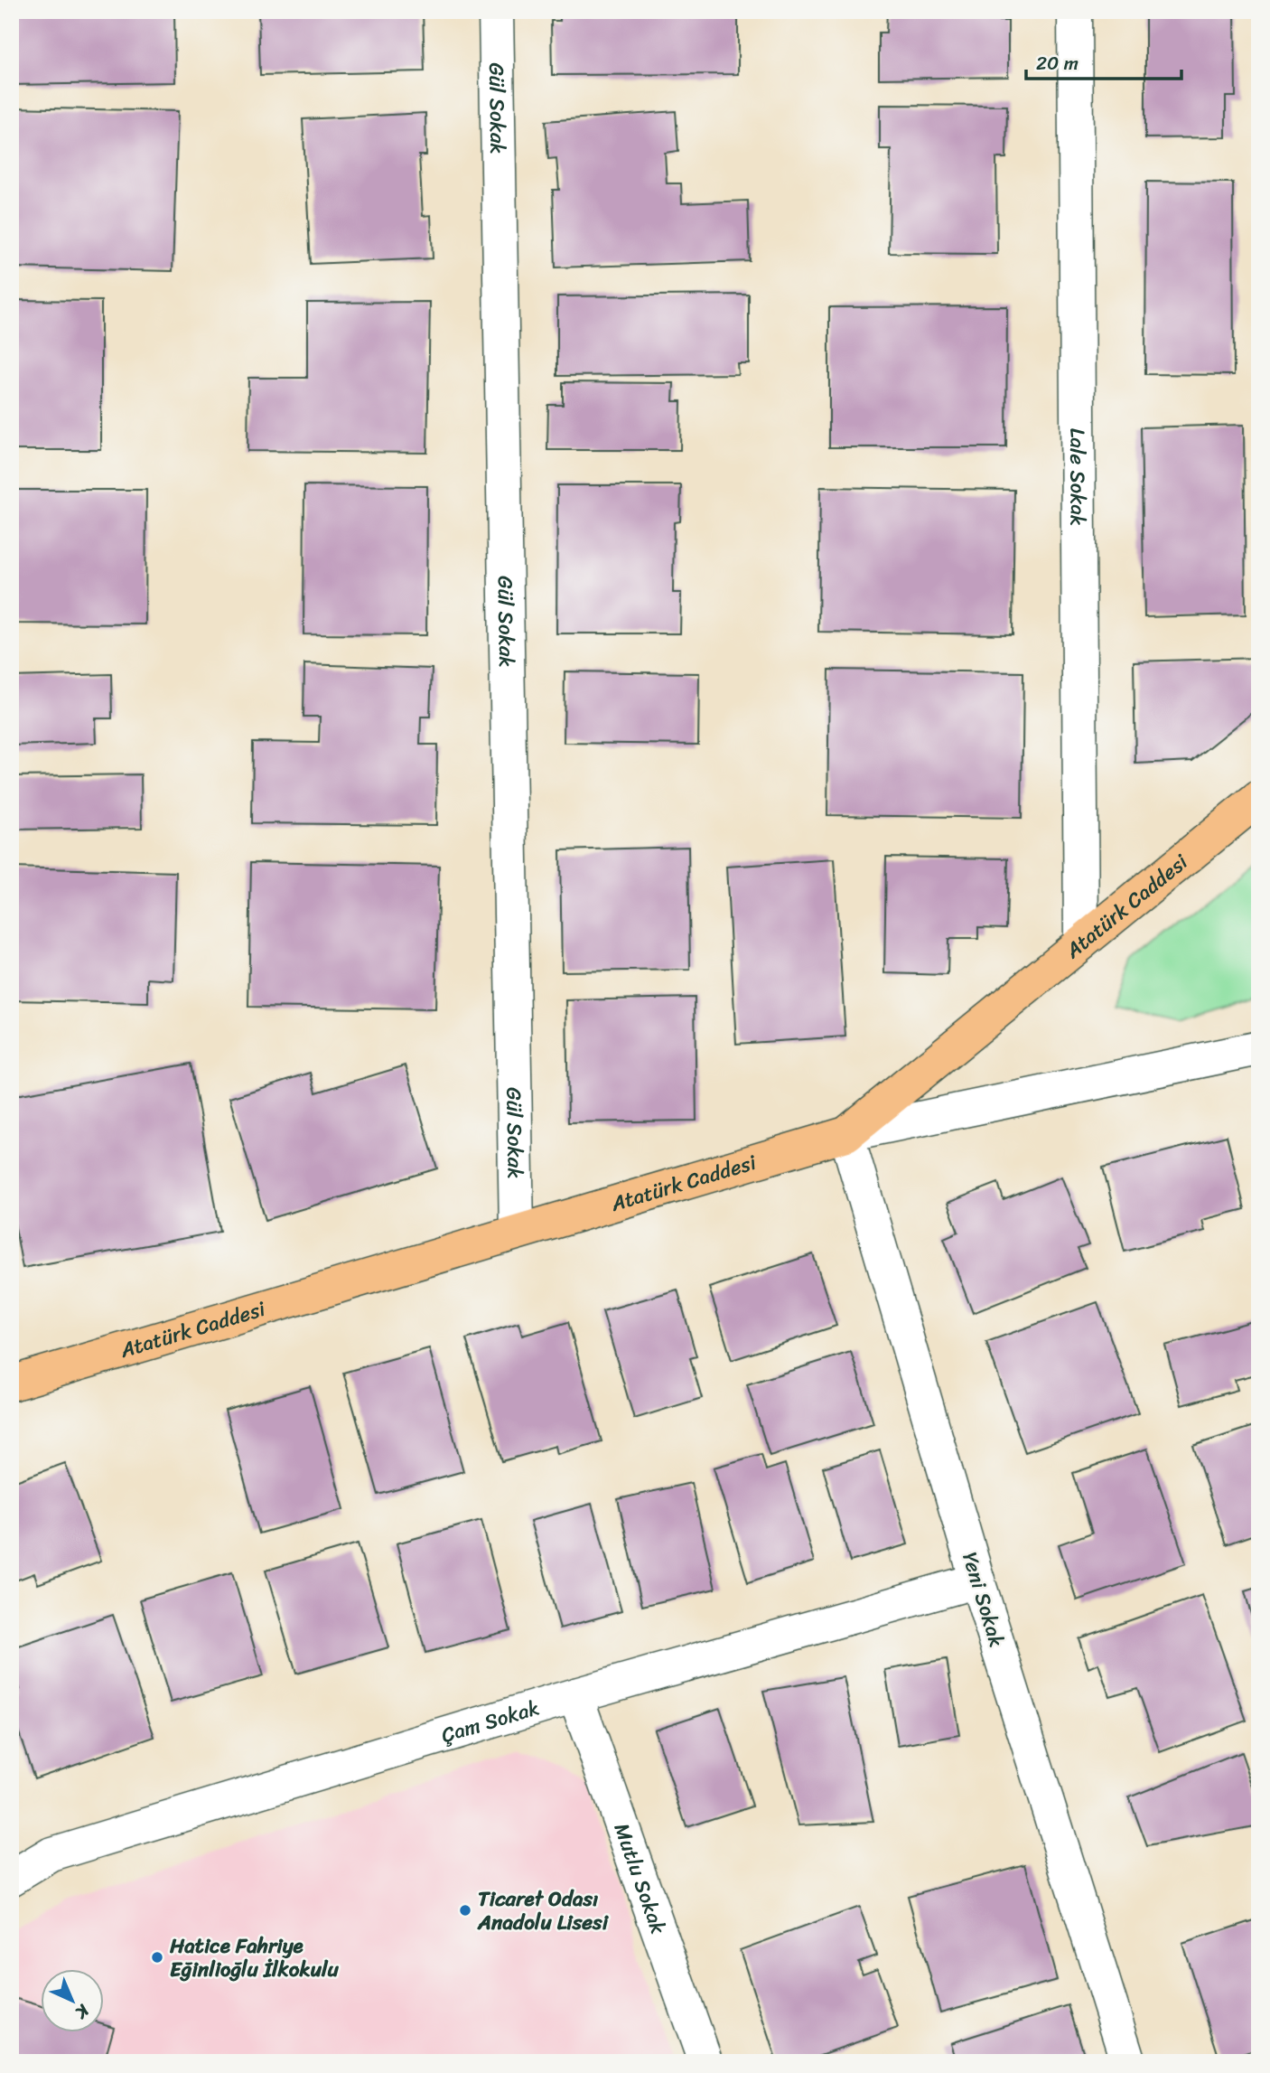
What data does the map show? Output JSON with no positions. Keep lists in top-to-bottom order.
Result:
{
  "streets": {
    "main road": ["Atatürk Caddesi"],
    "street": [
      "Gül Sokak",
      "Lale Sokak",
      "Yeni Sokak",
      "Çam Sokak",
      "Mutlu Sokak"
    ]
  },
  "crossings": [
    ["Gül Sokak", "Atatürk Caddesi"],
    ["Lale Sokak", "Atatürk Caddesi"],
    ["Atatürk Caddesi", "Yeni Sokak"],
    ["Yeni Sokak", "Çam Sokak"],
    ["Çam Sokak", "Mutlu Sokak"]
  ],
  "places": ["Ticaret Odası Anadolu Lisesi", "Hatice Fahriye Eğinlioğlu İlkokulu"],
  "scale_bar": "20 m",
  "north": "bottom right"
}
